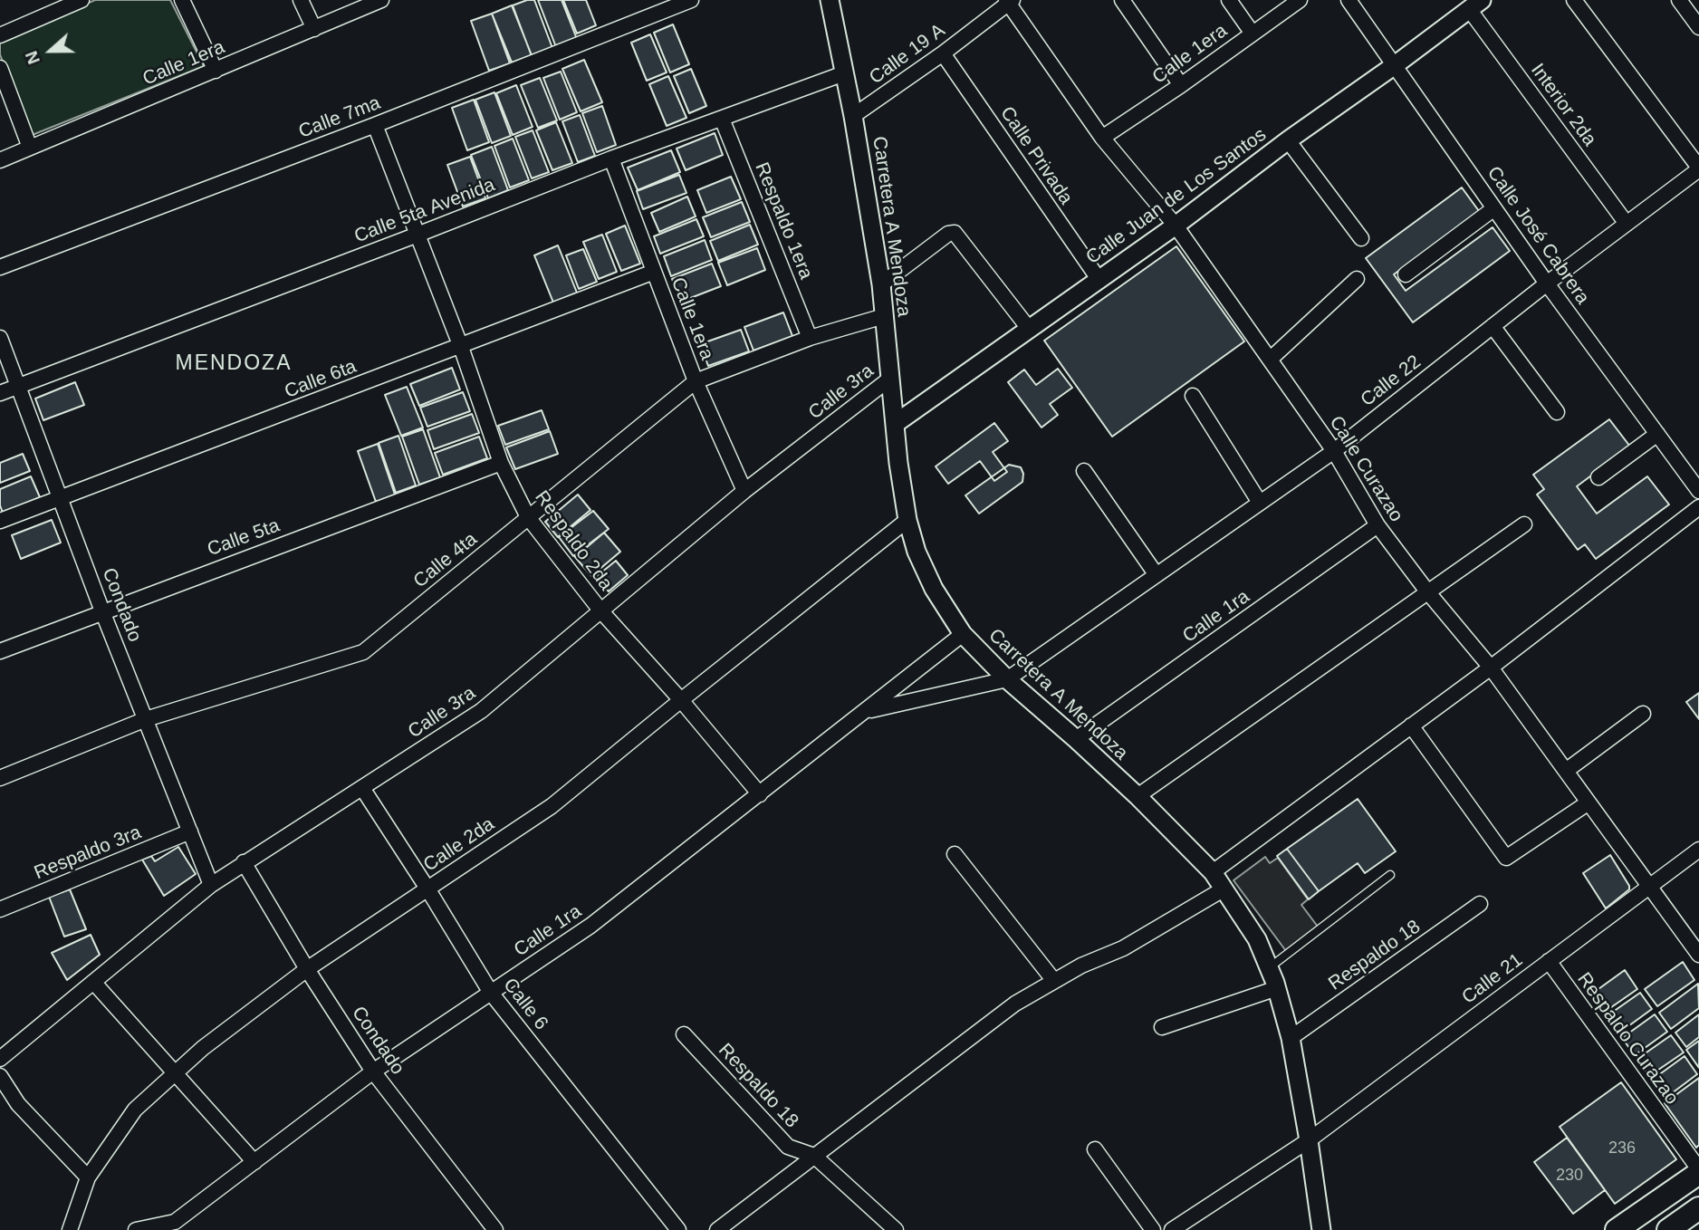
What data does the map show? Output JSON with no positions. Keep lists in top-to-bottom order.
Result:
{
  "streets": {
    "street": [
      "Calle 19 A",
      "Calle 1era",
      "Interior 2da",
      "Calle 7ma",
      "Calle Privada",
      "Calle Juan de Los Santos",
      "Calle 5ta Avenida",
      "Respaldo 1era",
      "Carretera A Mendoza",
      "Calle José Cabrera",
      "Calle 6ta",
      "Calle 22",
      "Calle 3ra",
      "Calle Curazao",
      "Calle 5ta",
      "Respaldo 2da",
      "Calle 4ta",
      "Condado",
      "Calle 1ra",
      "Calle 2da",
      "Respaldo 3ra",
      "Respaldo 18",
      "Calle 21",
      "Calle 6",
      "Respaldo Curazao"
    ]
  },
  "crossings": [
    ["Calle 19 A", "Calle Privada"],
    ["Calle 19 A", "Carretera A Mendoza"],
    ["Calle 19 A", "Calle Curazao"],
    ["Calle 1era", "Calle 5ta Avenida"],
    ["Calle 1era", "Calle 6ta"],
    ["Calle 1era", "Calle 3ra"],
    ["Calle 1era", "Calle Curazao"],
    ["Calle 1era", "Calle 4ta"],
    ["Interior 2da", "Calle Juan de Los Santos"],
    ["Interior 2da", "Calle 22"],
    ["Calle 7ma", "Respaldo 2da"],
    ["Calle Privada", "Calle Juan de Los Santos"],
    ["Calle Juan de Los Santos", "Carretera A Mendoza"],
    ["Calle Juan de Los Santos", "Calle José Cabrera"],
    ["Calle Juan de Los Santos", "Calle Curazao"],
    ["Calle 5ta Avenida", "Respaldo 1era"],
    ["Calle 5ta Avenida", "Carretera A Mendoza"],
    ["Calle 5ta Avenida", "Respaldo 2da"],
    ["Calle 5ta Avenida", "Condado"],
    ["Respaldo 1era", "Calle 4ta"],
    ["Carretera A Mendoza", "Calle 22"],
    ["Carretera A Mendoza", "Calle 3ra"],
    ["Carretera A Mendoza", "Calle 4ta"],
    ["Carretera A Mendoza", "Calle 1ra"],
    ["Carretera A Mendoza", "Calle 2da"],
    ["Carretera A Mendoza", "Respaldo 18"],
    ["Carretera A Mendoza", "Calle 21"],
    ["Calle José Cabrera", "Calle 22"],
    ["Calle 6ta", "Respaldo 2da"],
    ["Calle 6ta", "Condado"],
    ["Calle 22", "Calle Curazao"],
    ["Calle 3ra", "Respaldo 2da"],
    ["Calle 3ra", "Condado"],
    ["Calle 3ra", "Calle 6"],
    ["Calle Curazao", "Calle 1ra"],
    ["Calle Curazao", "Calle 21"],
    ["Calle 5ta", "Respaldo 2da"],
    ["Calle 5ta", "Condado"],
    ["Respaldo 2da", "Calle 4ta"],
    ["Respaldo 2da", "Calle 1ra"],
    ["Respaldo 2da", "Calle 2da"],
    ["Calle 4ta", "Condado"],
    ["Condado", "Calle 1ra"],
    ["Condado", "Calle 2da"],
    ["Condado", "Respaldo 3ra"],
    ["Calle 1ra", "Calle 6"],
    ["Calle 2da", "Calle 6"],
    ["Calle 21", "Respaldo Curazao"]
  ],
  "districts": ["MENDOZA"],
  "house_numbers": ["236", "230"],
  "north": "left"
}
